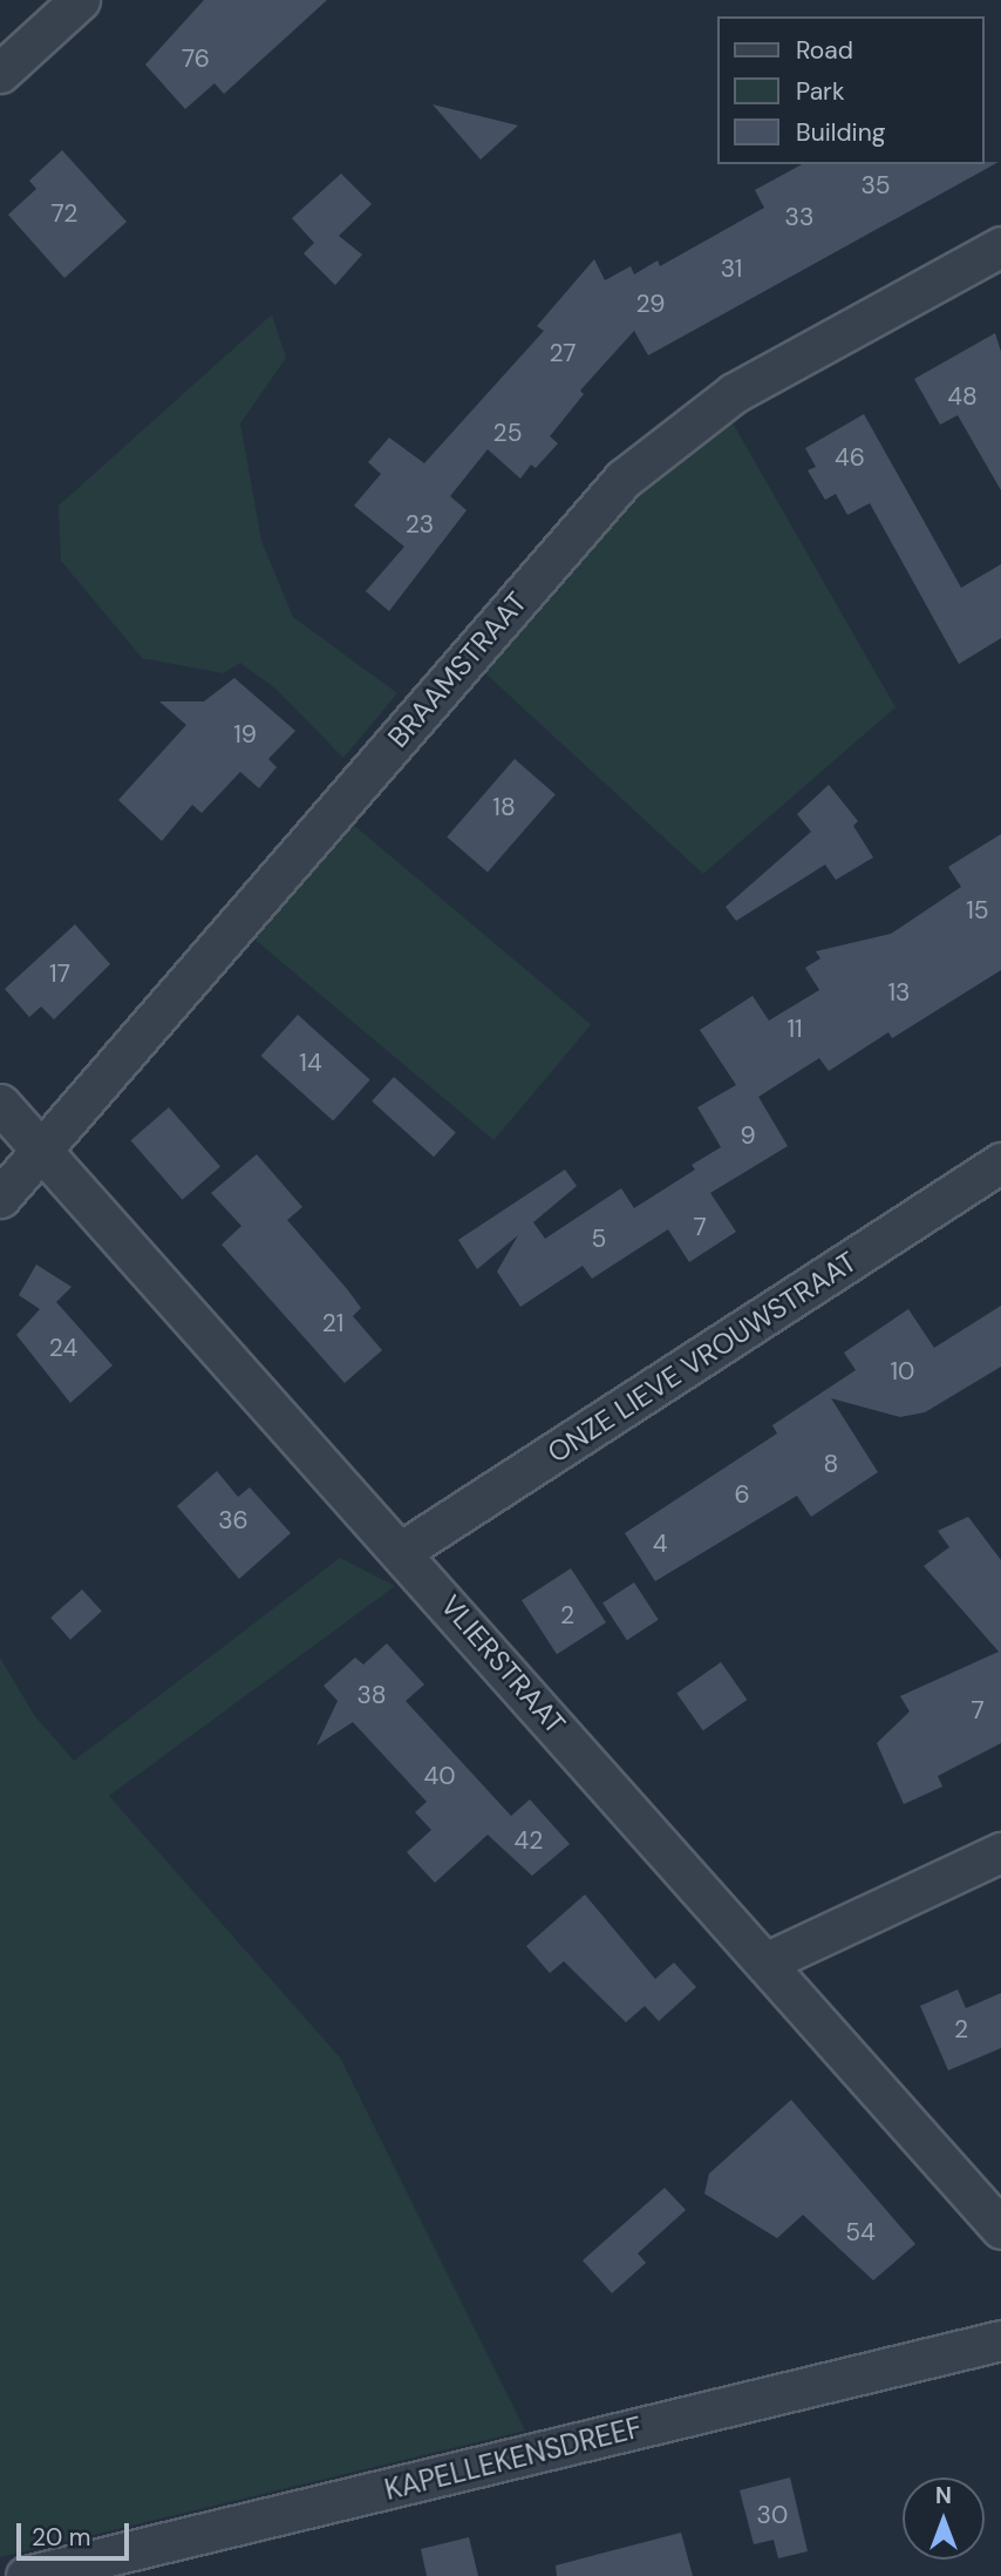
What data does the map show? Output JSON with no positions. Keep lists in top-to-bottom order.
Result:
{
  "streets": {
    "street": [
      "BRAAMSTRAAT",
      "ONZE LIEVE VROUWSTRAAT",
      "VLIERSTRAAT",
      "KAPELLEKENSDREEF"
    ]
  },
  "crossings": [
    ["BRAAMSTRAAT", "VLIERSTRAAT"],
    ["ONZE LIEVE VROUWSTRAAT", "VLIERSTRAAT"]
  ],
  "house_numbers": [
    "76",
    "35",
    "72",
    "33",
    "31",
    "29",
    "27",
    "48",
    "25",
    "46",
    "23",
    "19",
    "18",
    "15",
    "17",
    "13",
    "11",
    "14",
    "9",
    "7",
    "5",
    "21",
    "24",
    "10",
    "8",
    "6",
    "36",
    "4",
    "2",
    "38",
    "7",
    "40",
    "42",
    "2",
    "54",
    "30"
  ],
  "legend": ["Road", "Park", "Building"],
  "scale_bar": "20 m",
  "north": "top"
}
